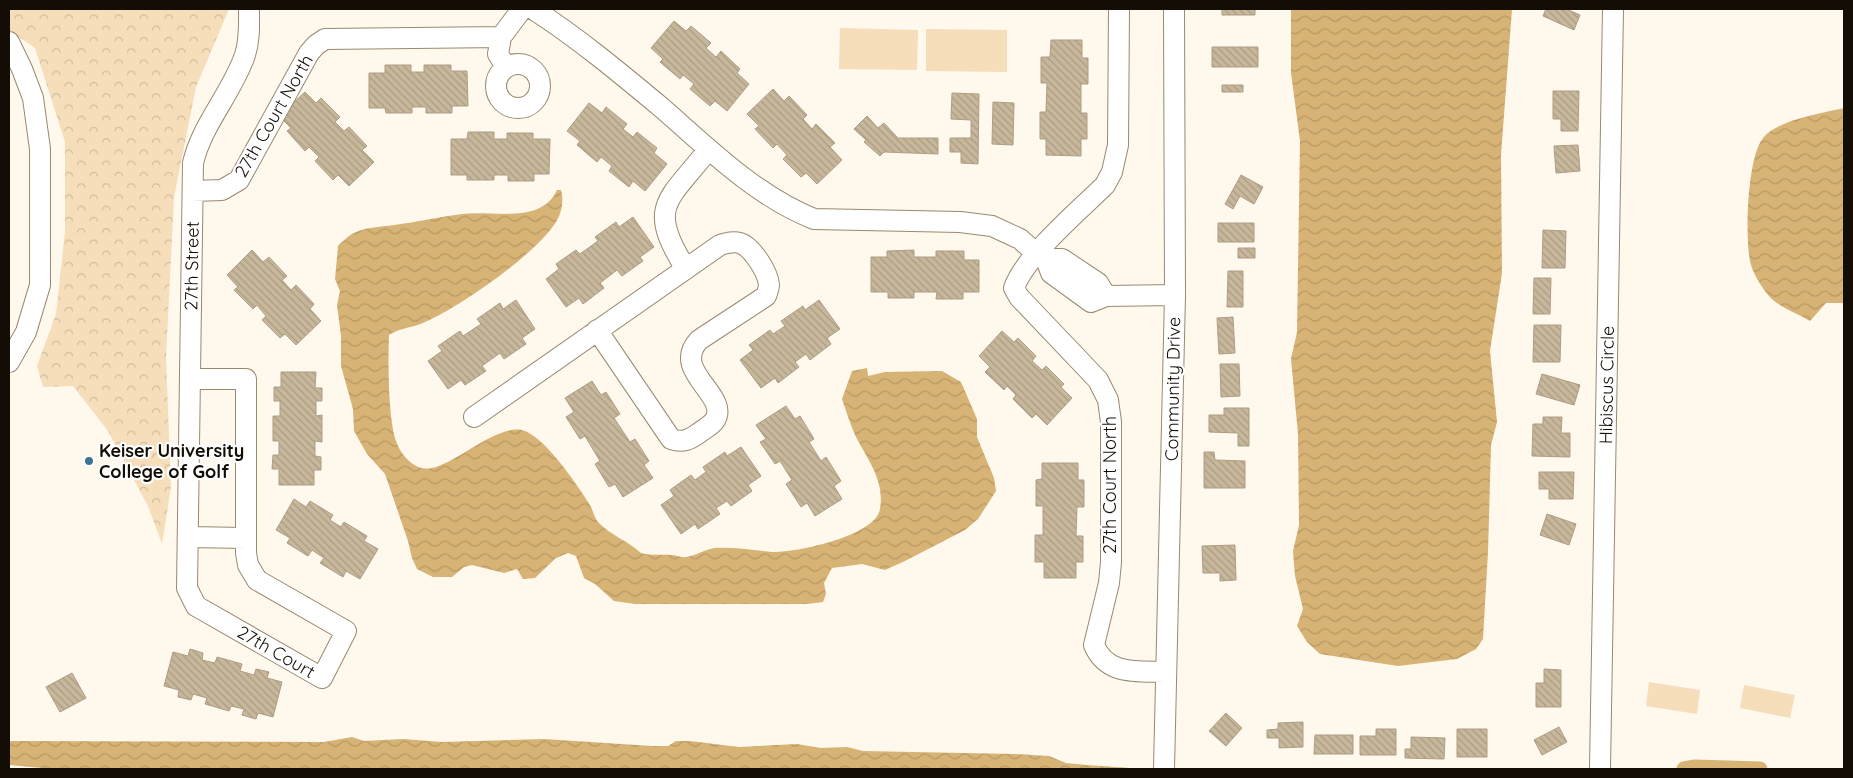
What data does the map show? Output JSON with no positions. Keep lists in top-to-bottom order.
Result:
{
  "streets": {
    "street": [
      "27th Court North",
      "27th Street",
      "Hibiscus Circle",
      "Community Drive",
      "27th Court"
    ]
  },
  "crossings": [
    ["27th Court North", "27th Street"],
    ["27th Court North", "Community Drive"],
    ["27th Street", "27th Court"]
  ],
  "places": ["Keiser University College of Golf"]
}
